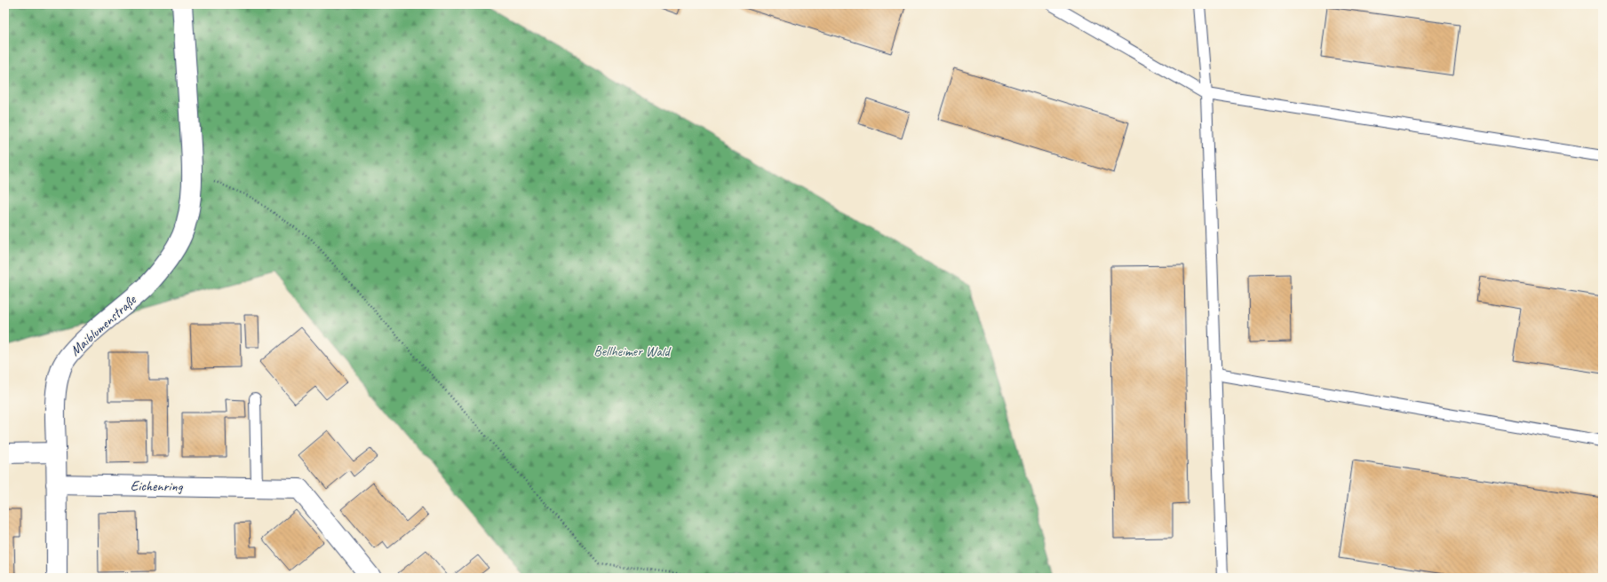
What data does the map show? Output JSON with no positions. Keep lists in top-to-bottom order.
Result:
{
  "streets": {
    "street": ["Maiblumenstraße", "Eichenring"]
  },
  "crossings": [
    ["Maiblumenstraße", "Eichenring"]
  ],
  "parks": ["Bellheimer Wald"]
}
